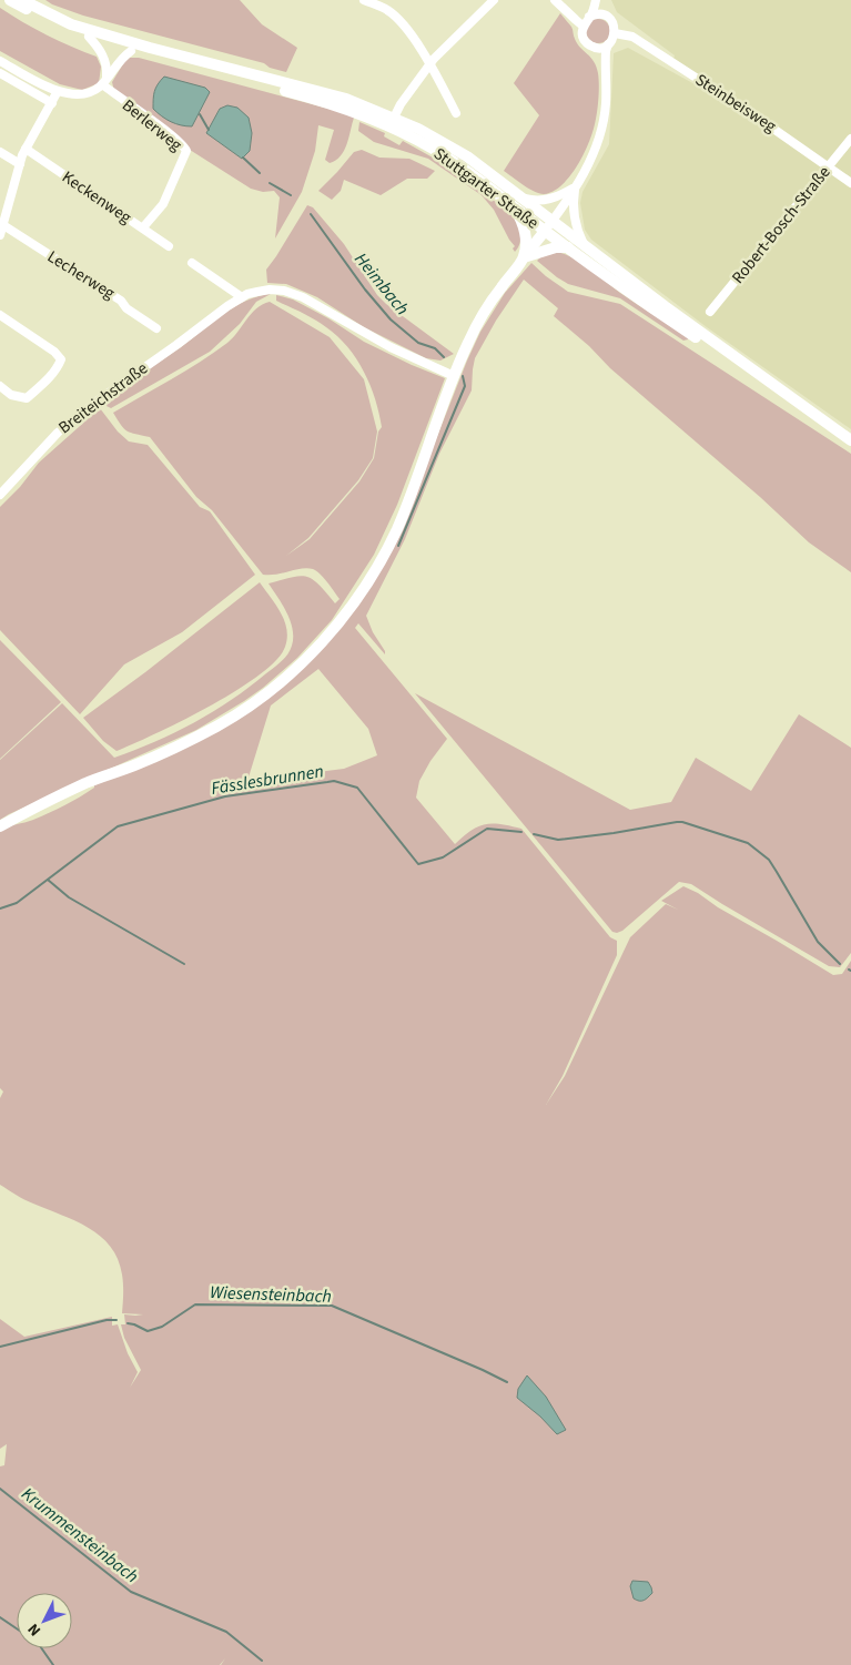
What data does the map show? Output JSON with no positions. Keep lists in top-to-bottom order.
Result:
{
  "streets": {
    "main road": ["Stuttgarter Straße"],
    "street": [
      "Steinbeisweg",
      "Berlerweg",
      "Keckenweg",
      "Robert-Bosch-Straße",
      "Lecherweg",
      "Breiteichstraße"
    ]
  },
  "crossings": [
    ["Steinbeisweg", "Robert-Bosch-Straße"],
    ["Berlerweg", "Keckenweg"]
  ],
  "water": [
    "Heimbach",
    "Fässlesbrunnen",
    "Wiesensteinbach",
    "Krummensteinbach"
  ],
  "north": "bottom left"
}
